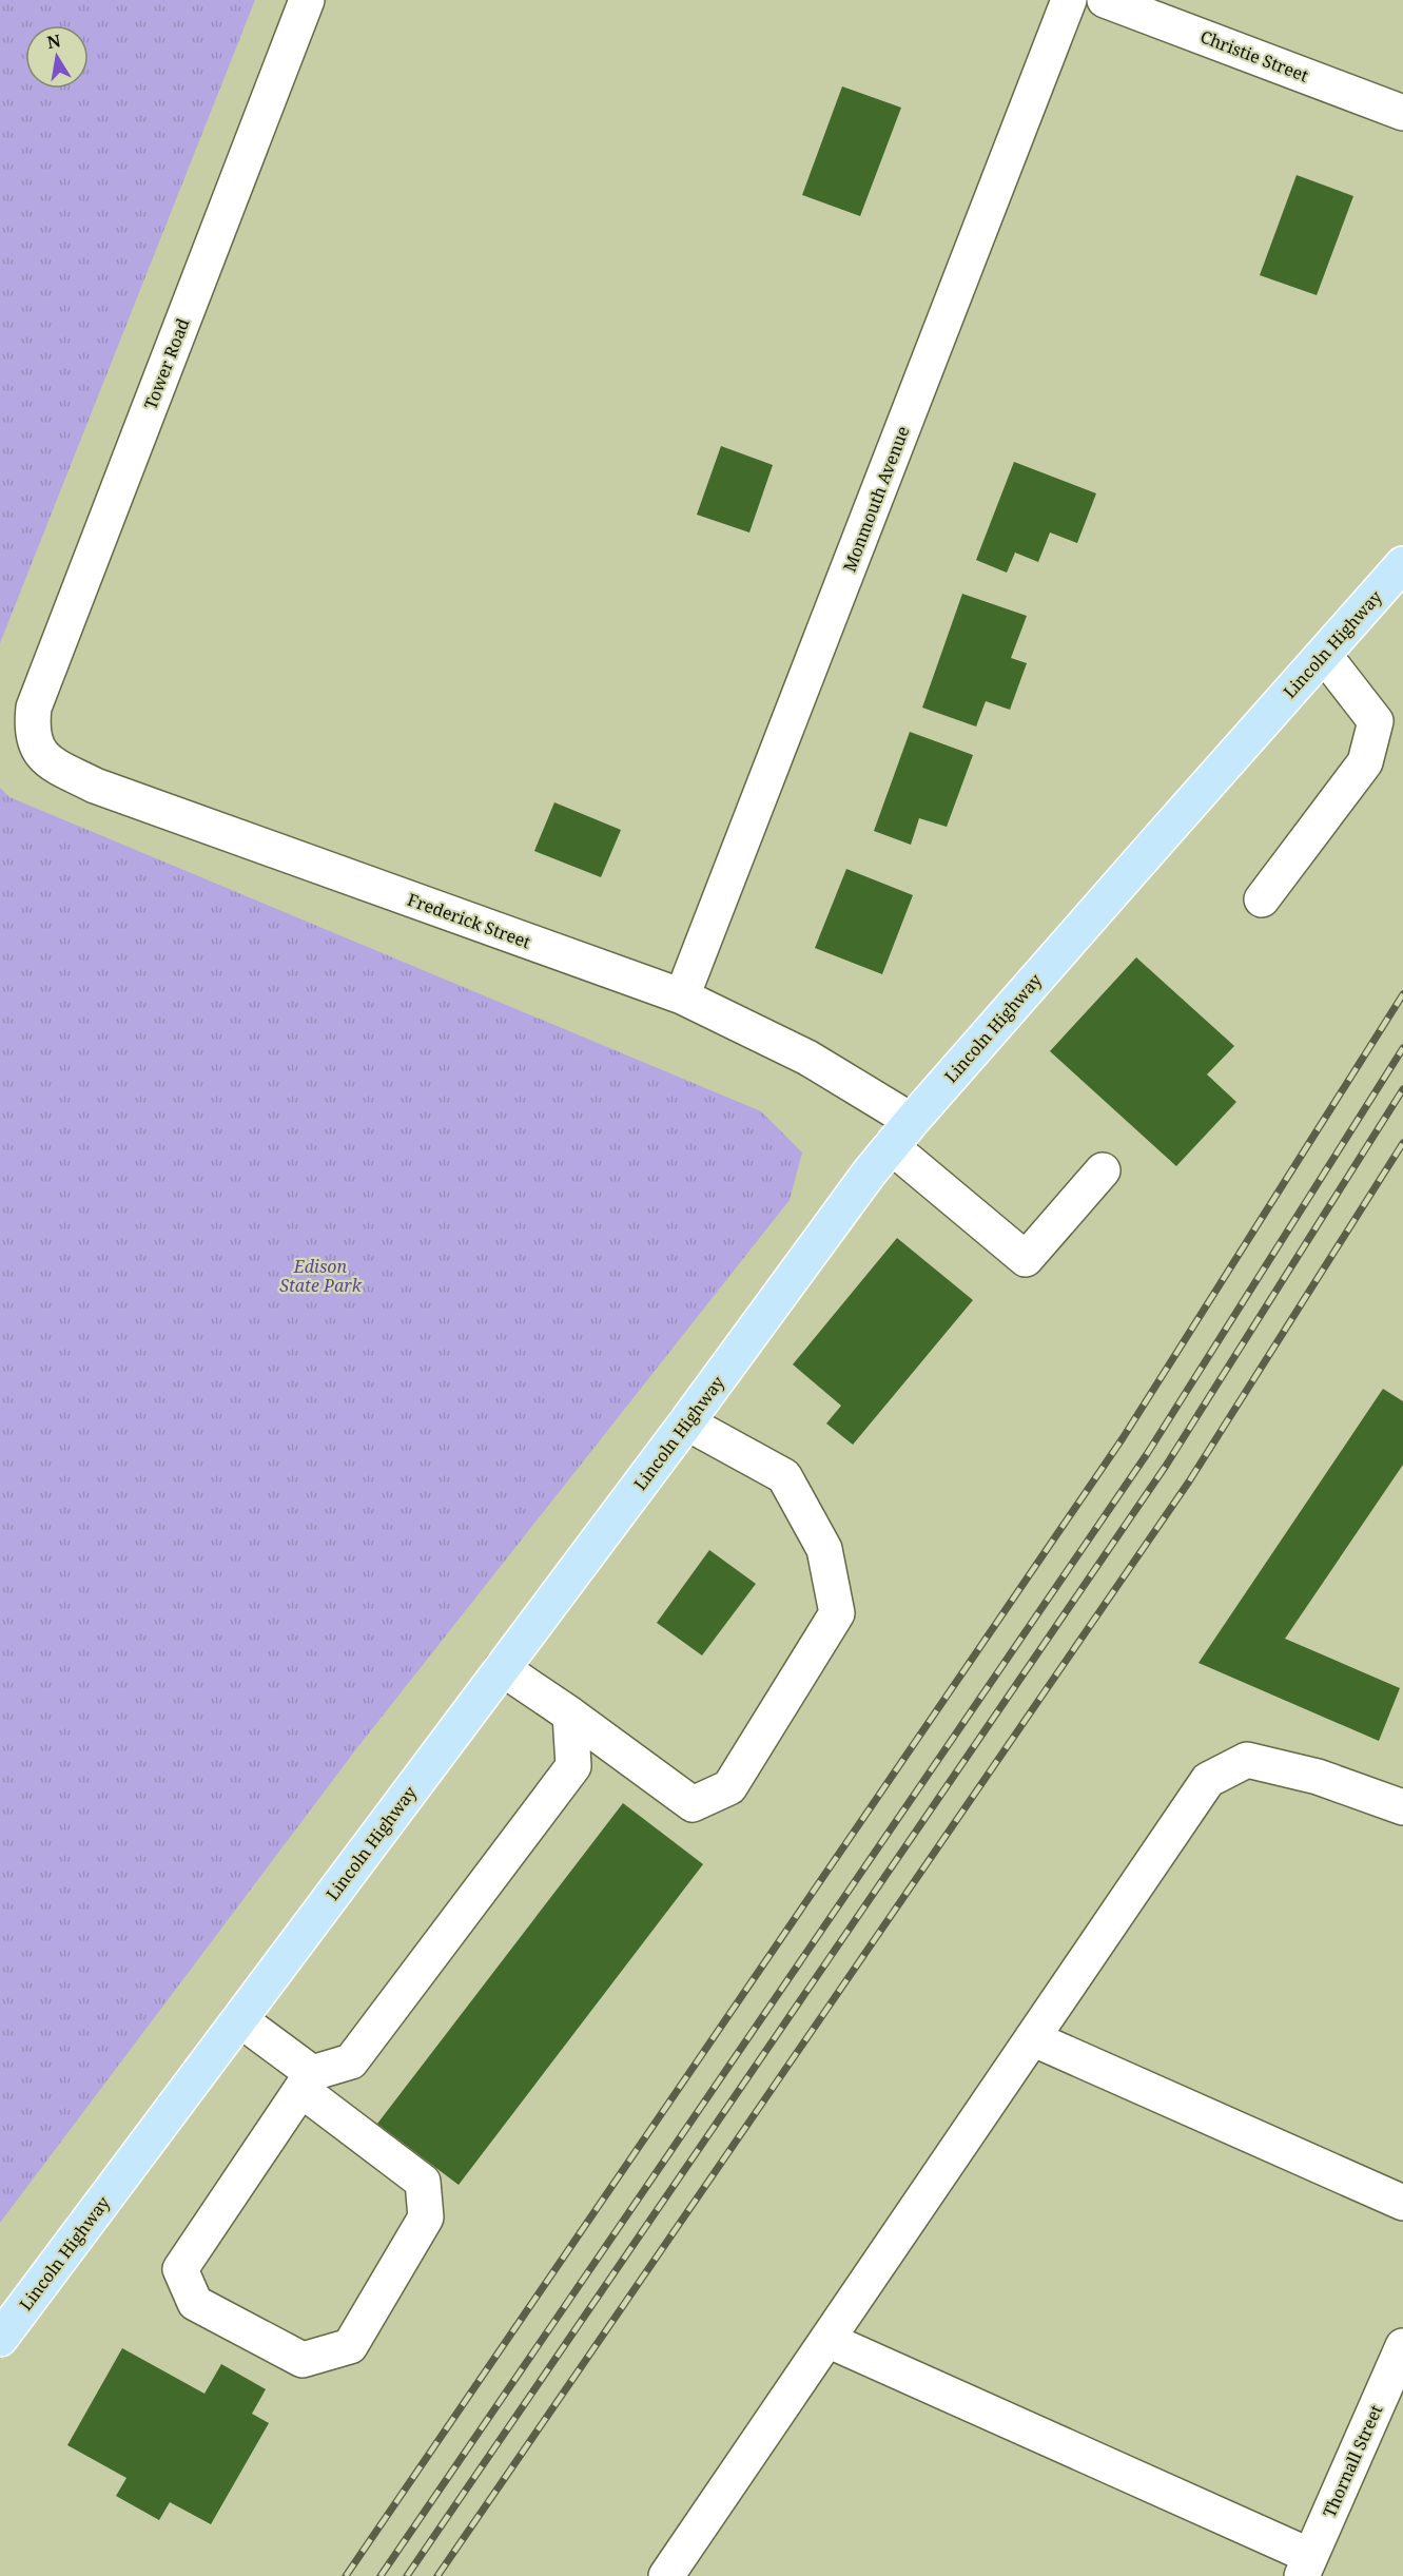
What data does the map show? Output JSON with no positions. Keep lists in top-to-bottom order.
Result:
{
  "streets": {
    "main road": ["Lincoln Highway"],
    "street": [
      "Christie Street",
      "Tower Road",
      "Monmouth Avenue",
      "Frederick Street",
      "Thornall Street"
    ]
  },
  "crossings": [
    ["Tower Road", "Frederick Street"],
    ["Monmouth Avenue", "Frederick Street"],
    ["Lincoln Highway", "Frederick Street"]
  ],
  "parks": ["Edison State Park"],
  "north": "top"
}
